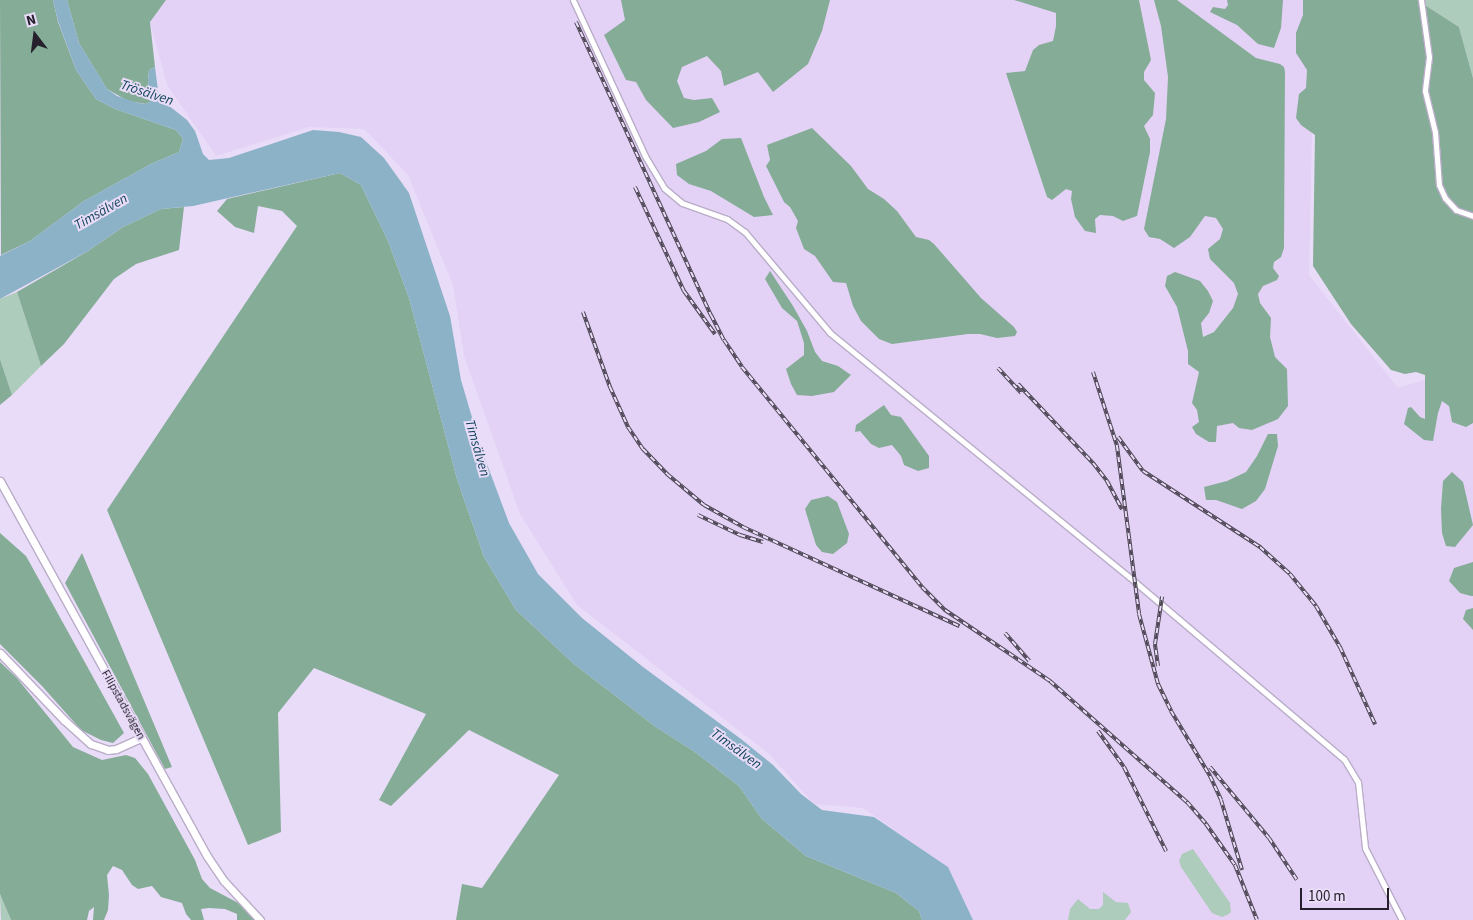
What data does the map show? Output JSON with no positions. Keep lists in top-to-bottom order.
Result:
{
  "streets": {
    "main road": ["Filipstadsvägen"]
  },
  "water": ["Trösälven", "Timsälven"],
  "scale_bar": "100 m",
  "north": "top"
}
